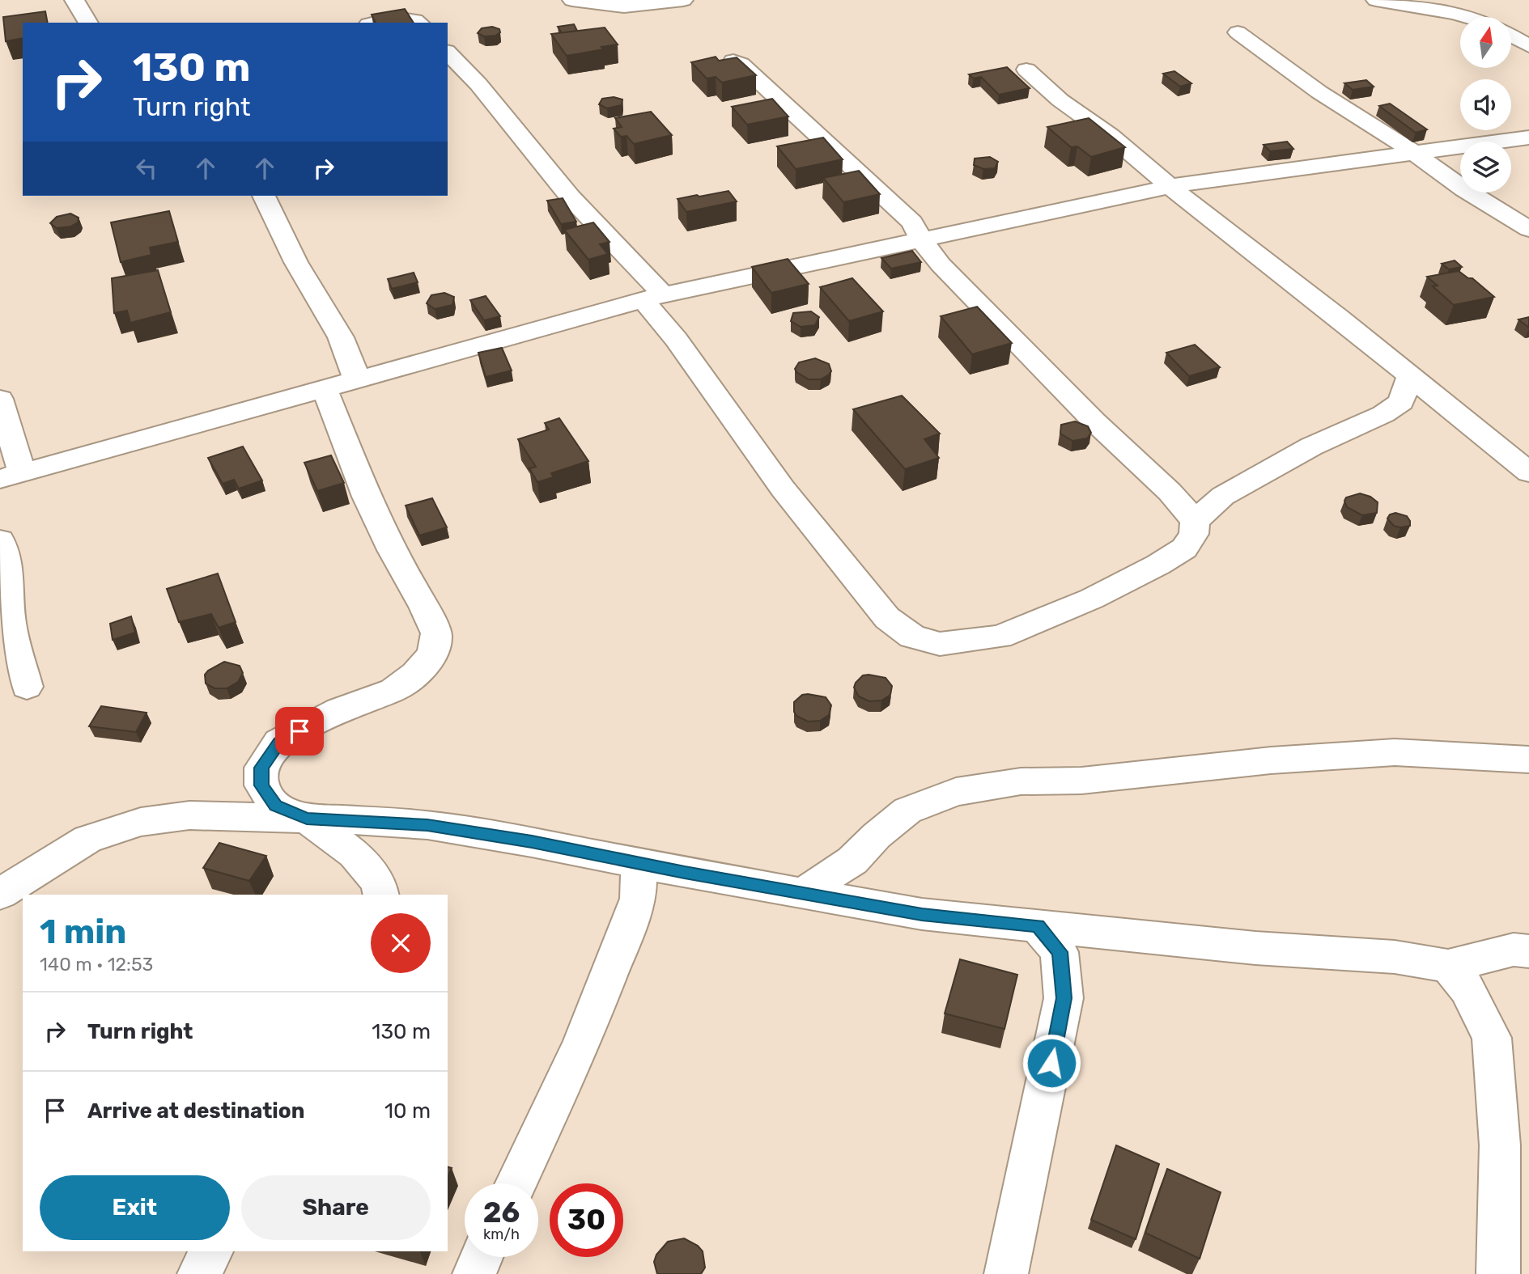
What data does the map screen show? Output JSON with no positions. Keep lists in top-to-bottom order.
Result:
{
  "north": "top",
  "page": {
    "turn": ["130 m", "Turn right"],
    "heading": ["1 min", "140 m · 12:53"],
    "list": [
      {
        "name": "Turn right",
        "value": "130 m"
      },
      {
        "name": "Arrive at destination",
        "value": "10 m"
      }
    ],
    "buttons": ["Exit", "Share"],
    "speed": "26 km/h",
    "limit": "30"
  }
}
